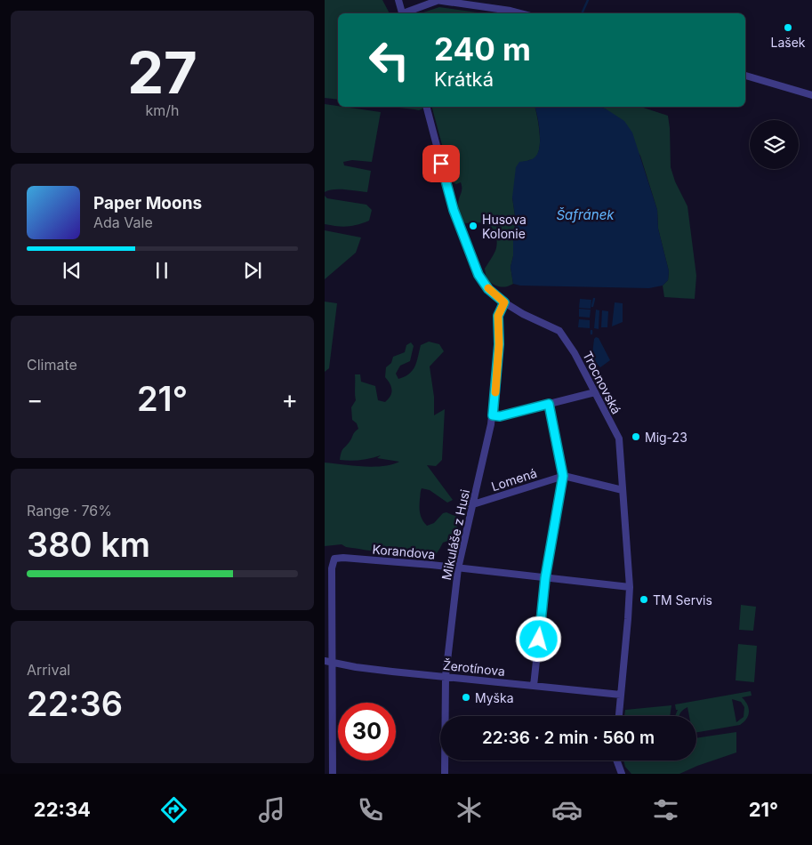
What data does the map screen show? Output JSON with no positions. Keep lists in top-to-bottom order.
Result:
{
  "streets": {
    "street": [
      "Trocnovská",
      "Lomená",
      "Mikuláše z Husi",
      "Korandova",
      "Žerotínova"
    ]
  },
  "crossings": [
    ["Trocnovská", "Lomená"],
    ["Trocnovská", "Mikuláše z Husi"],
    ["Trocnovská", "Korandova"],
    ["Trocnovská", "Žerotínova"],
    ["Lomená", "Mikuláše z Husi"],
    ["Mikuláše z Husi", "Korandova"],
    ["Mikuláše z Husi", "Žerotínova"],
    ["Korandova", "Žerotínova"]
  ],
  "water": ["Šafránek"],
  "places": [
    "Lašek",
    "Husova Kolonie",
    "Mig-23",
    "TM Servis",
    "Myška"
  ],
  "page": {
    "tile": [
      ["27", "km/h"],
      "Climate",
      ["Range · 76%", "380 km"],
      ["Arrival", "22:36"]
    ],
    "turn": ["240 m", "Krátká"],
    "song": ["Paper Moons", "Ada Vale"],
    "heat": ["−", "21°", "+"],
    "limit": "30",
    "trip": "22:36 · 2 min · 560 m",
    "tabs": ["22:34", "21°"]
  }
}
